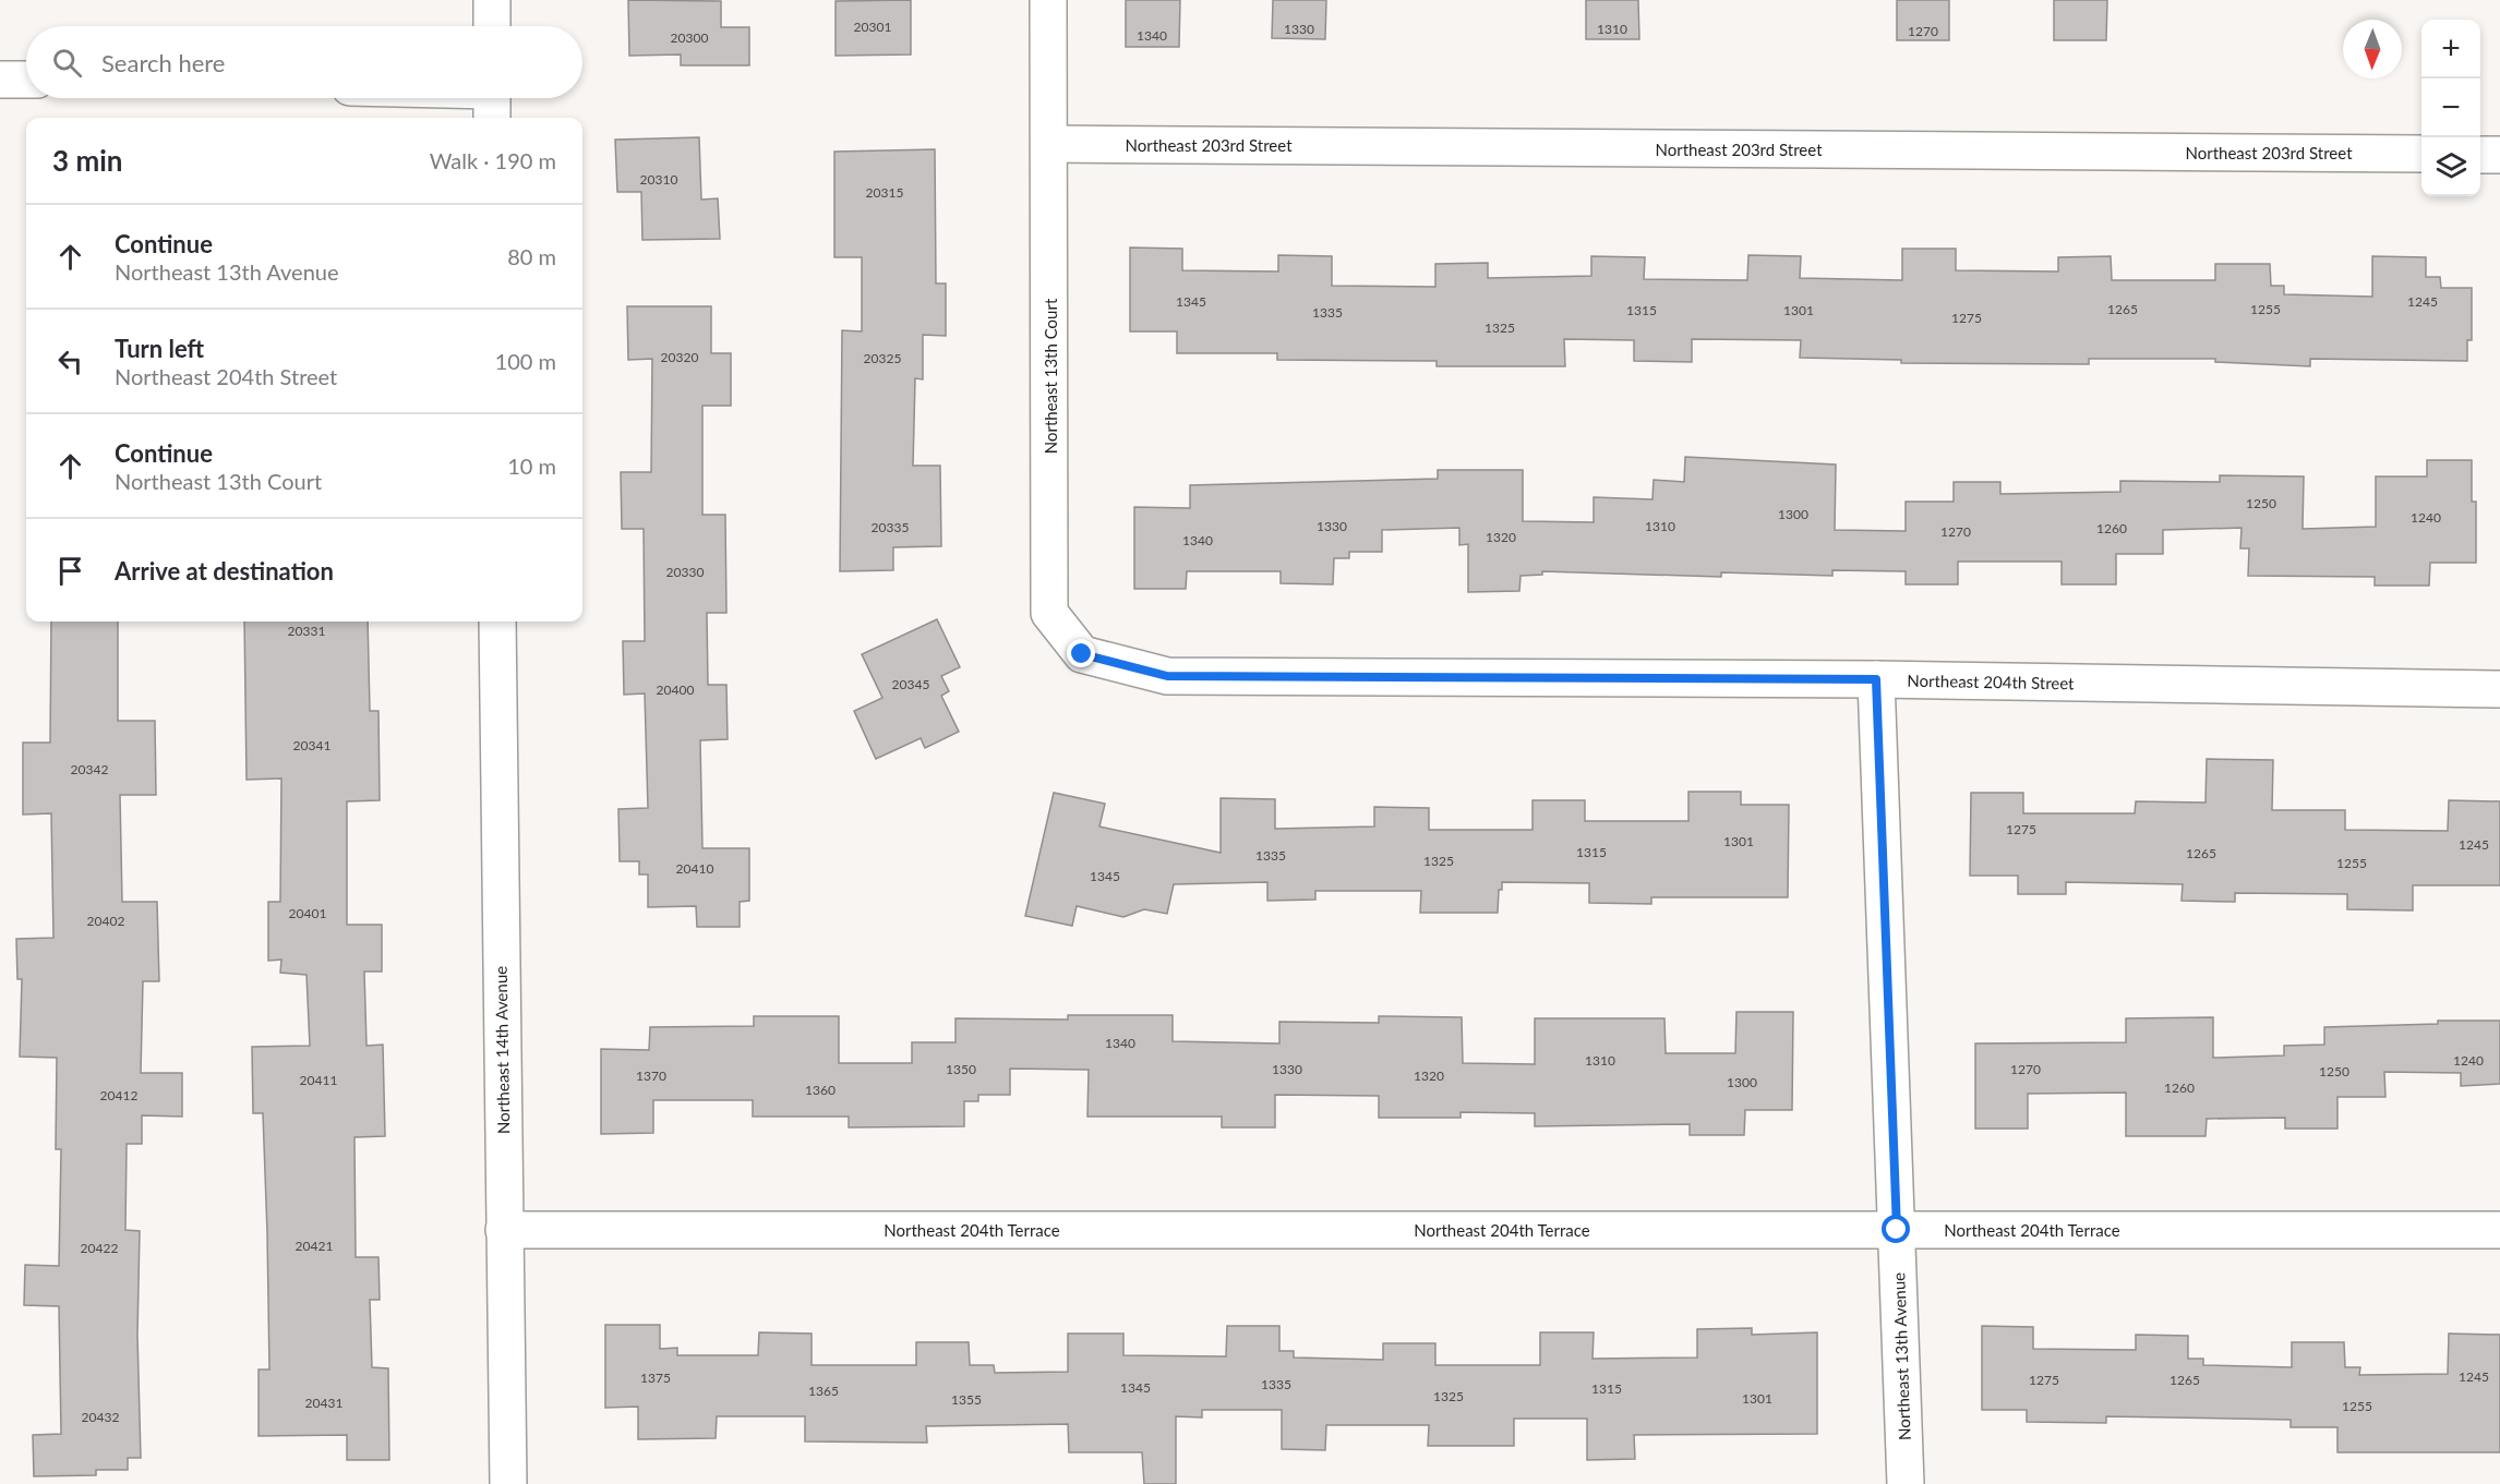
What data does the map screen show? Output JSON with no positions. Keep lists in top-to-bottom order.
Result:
{
  "streets": {
    "street": [
      "Northeast 203rd Street",
      "Northeast 13th Court",
      "Northeast 204th Street",
      "Northeast 14th Avenue",
      "Northeast 204th Terrace",
      "Northeast 13th Avenue"
    ]
  },
  "crossings": [
    ["Northeast 203rd Street", "Northeast 13th Court"],
    ["Northeast 13th Court", "Northeast 204th Street"],
    ["Northeast 204th Street", "Northeast 13th Avenue"],
    ["Northeast 14th Avenue", "Northeast 204th Terrace"],
    ["Northeast 204th Terrace", "Northeast 13th Avenue"]
  ],
  "house_numbers": [
    "20301",
    "1330",
    "1310",
    "1270",
    "1340",
    "20300",
    "20310",
    "20315",
    "1345",
    "1245",
    "1265",
    "1255",
    "1315",
    "1301",
    "1335",
    "1275",
    "1325",
    "20320",
    "20325",
    "1250",
    "1300",
    "1240",
    "1330",
    "1310",
    "20335",
    "1260",
    "1270",
    "1320",
    "1340",
    "20330",
    "20331",
    "20345",
    "20400",
    "20341",
    "20342",
    "1275",
    "1301",
    "1245",
    "1315",
    "1265",
    "1335",
    "1325",
    "1255",
    "20410",
    "1345",
    "20401",
    "20402",
    "1340",
    "1310",
    "1240",
    "1350",
    "1330",
    "1270",
    "1250",
    "1370",
    "1320",
    "20411",
    "1300",
    "1260",
    "1360",
    "20412",
    "20421",
    "20422",
    "1245",
    "1375",
    "1275",
    "1265",
    "1335",
    "1345",
    "1315",
    "1365",
    "1325",
    "1301",
    "1355",
    "20431",
    "1255",
    "20432"
  ],
  "north": "bottom",
  "page": {
    "map_buttons": ["+", "−"],
    "search": "Search here",
    "heading": ["3 min", "Walk · 190 m"],
    "list": [
      ["Continue", "Northeast 13th Avenue", "80 m"],
      ["Turn left", "Northeast 204th Street", "100 m"],
      ["Continue", "Northeast 13th Court", "10 m"],
      "Arrive at destination"
    ]
  }
}
